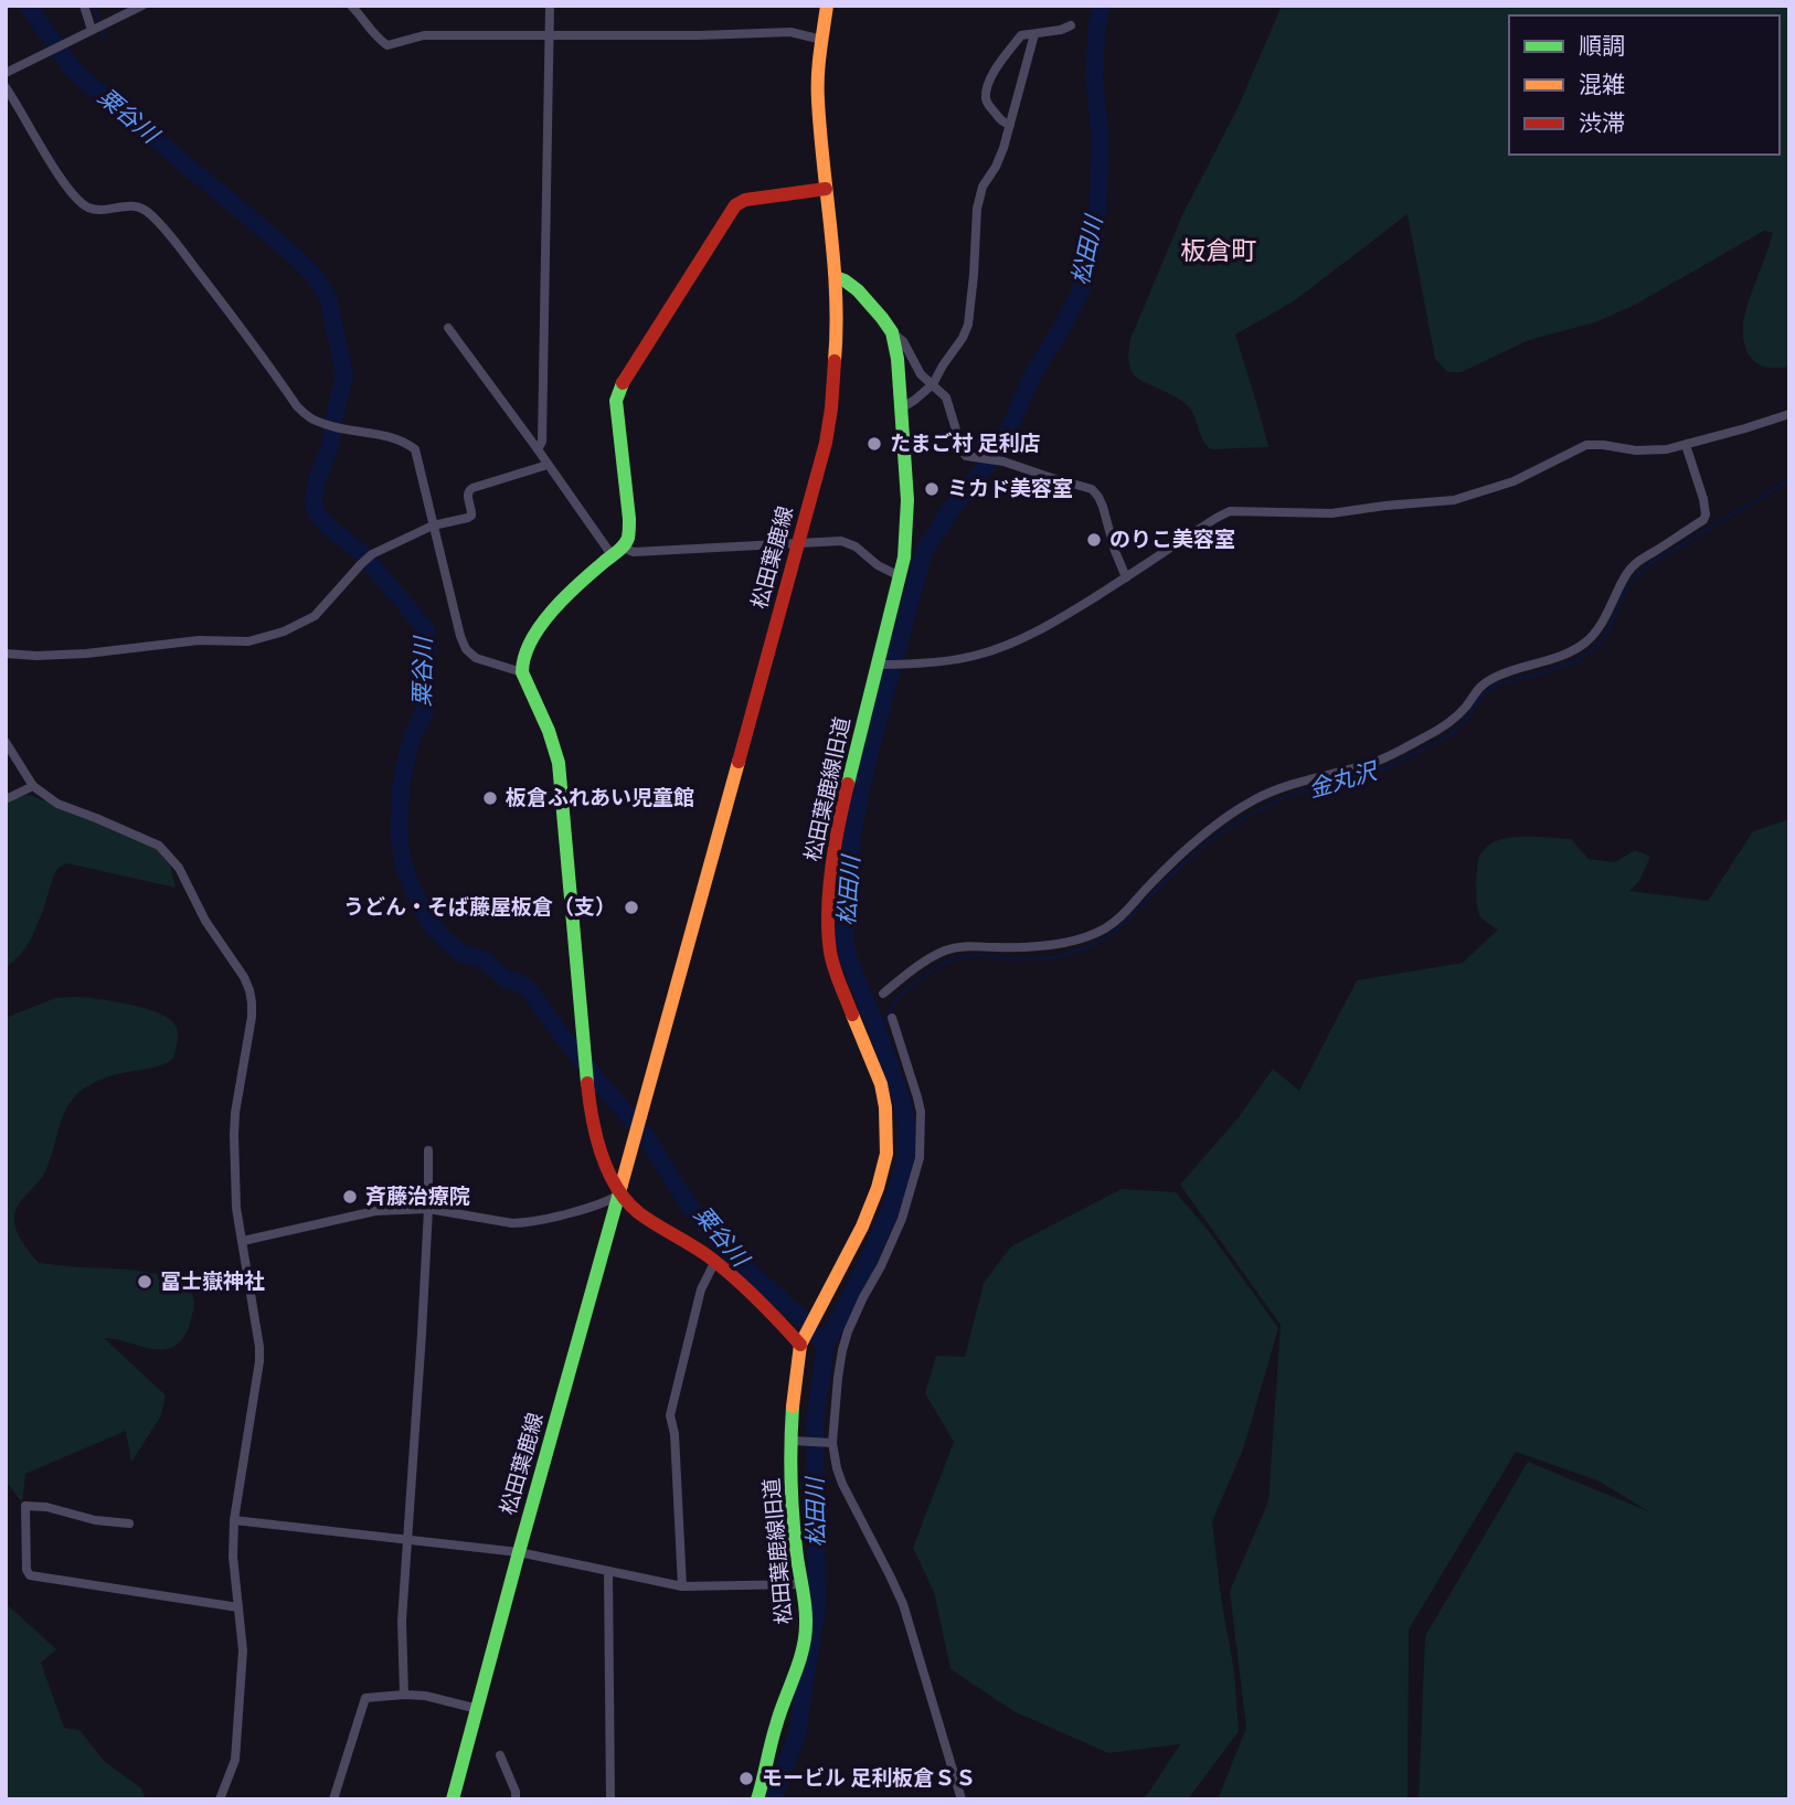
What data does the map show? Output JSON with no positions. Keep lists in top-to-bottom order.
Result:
{
  "streets": {
    "street": ["松田葉鹿線", "松田葉鹿線旧道"]
  },
  "crossings": [
    ["松田葉鹿線", "松田葉鹿線旧道"]
  ],
  "districts": ["板倉町"],
  "water": ["粟谷川", "松田川", "金丸沢"],
  "places": [
    "たまご村 足利店",
    "ミカド美容室",
    "のりこ美容室",
    "板倉ふれあい児童館",
    "うどん・そば藤屋板倉（支）",
    "斉藤治療院",
    "冨士嶽神社",
    "モービル 足利板倉ＳＳ"
  ],
  "legend": ["順調", "混雑", "渋滞"]
}
